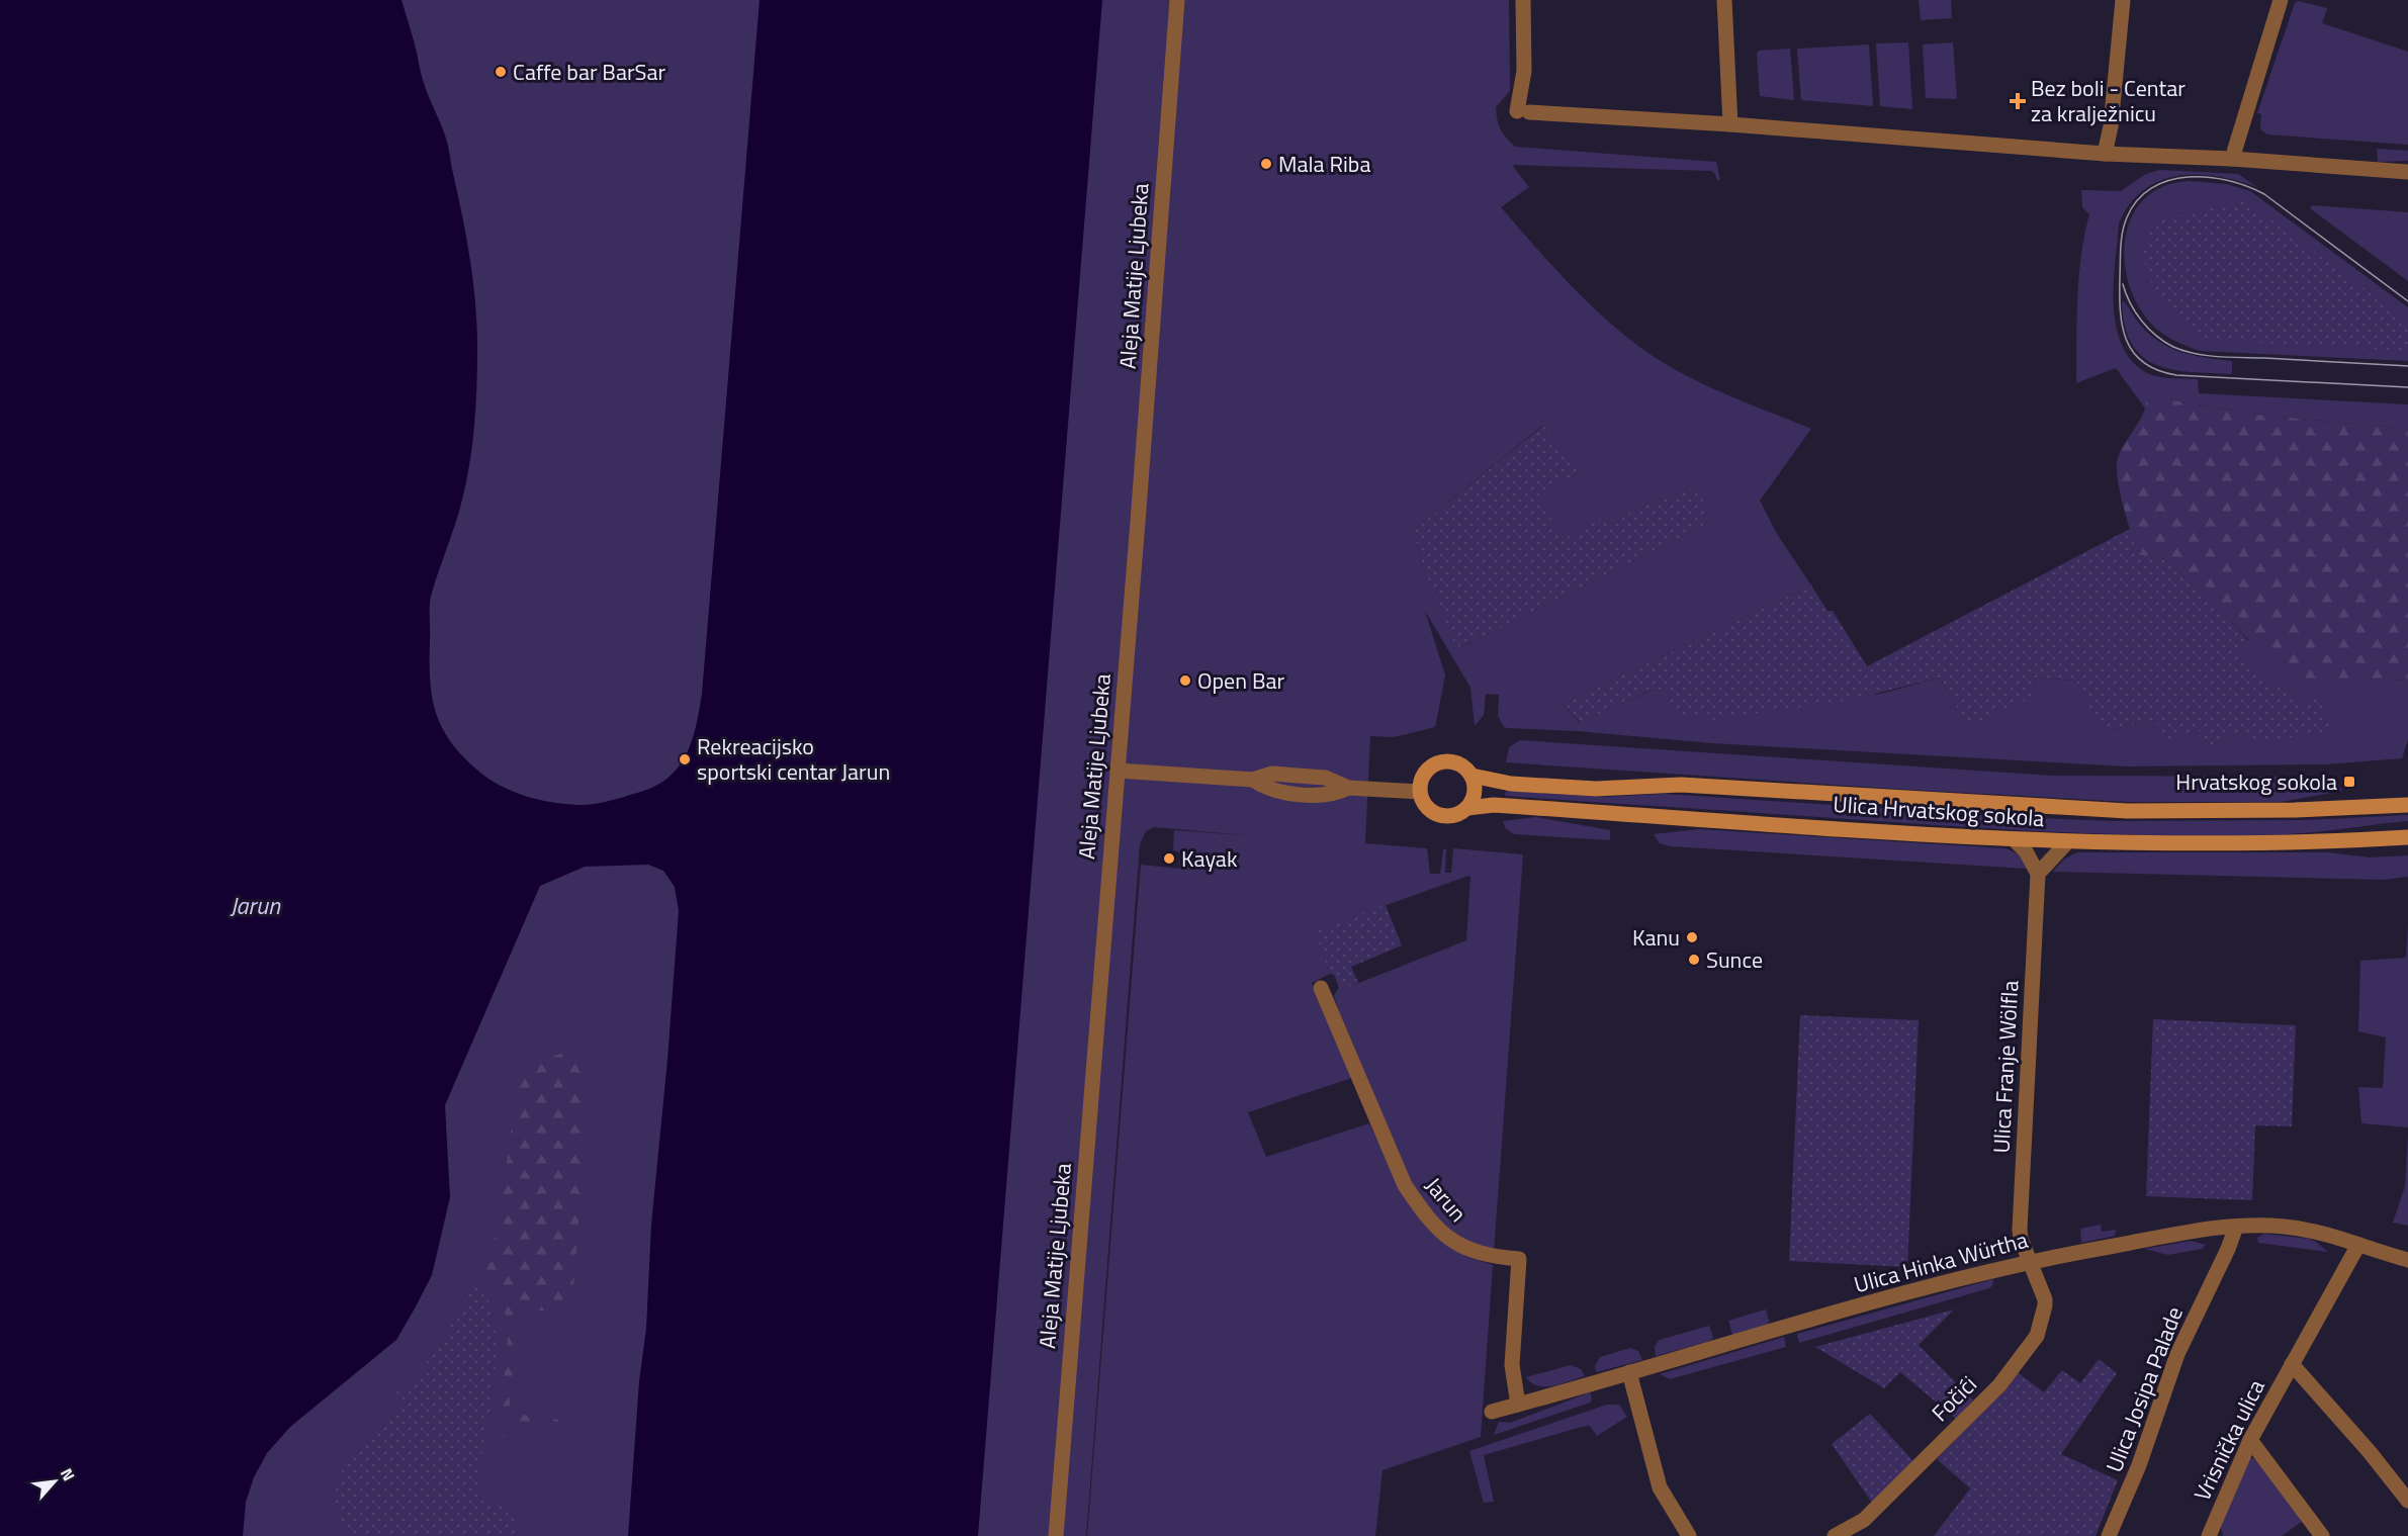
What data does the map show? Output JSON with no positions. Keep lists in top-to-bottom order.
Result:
{
  "streets": {
    "street": [
      "Aleja Matije Ljubeka",
      "Ulica Hrvatskog sokola",
      "Ulica Franje Wölfla",
      "Jarun",
      "Ulica Hinka Würtha",
      "Ulica Josipa Palade",
      "Fočići",
      "Vrisnička ulica"
    ]
  },
  "crossings": [
    ["Ulica Franje Wölfla", "Ulica Hinka Würtha"],
    ["Ulica Franje Wölfla", "Fočići"],
    ["Jarun", "Ulica Hinka Würtha"],
    ["Ulica Hinka Würtha", "Ulica Josipa Palade"],
    ["Ulica Hinka Würtha", "Fočići"],
    ["Ulica Hinka Würtha", "Vrisnička ulica"]
  ],
  "water": ["Jarun"],
  "places": {
    "other": [
      "Caffe bar BarSar",
      "Mala Riba",
      "Open Bar",
      "Rekreacijsko sportski centar Jarun",
      "Kayak",
      "Kanu",
      "Sunce"
    ],
    "health": ["Bez boli - Centar za kralježnicu"],
    "transit": ["Hrvatskog sokola"]
  },
  "north": "top right"
}
